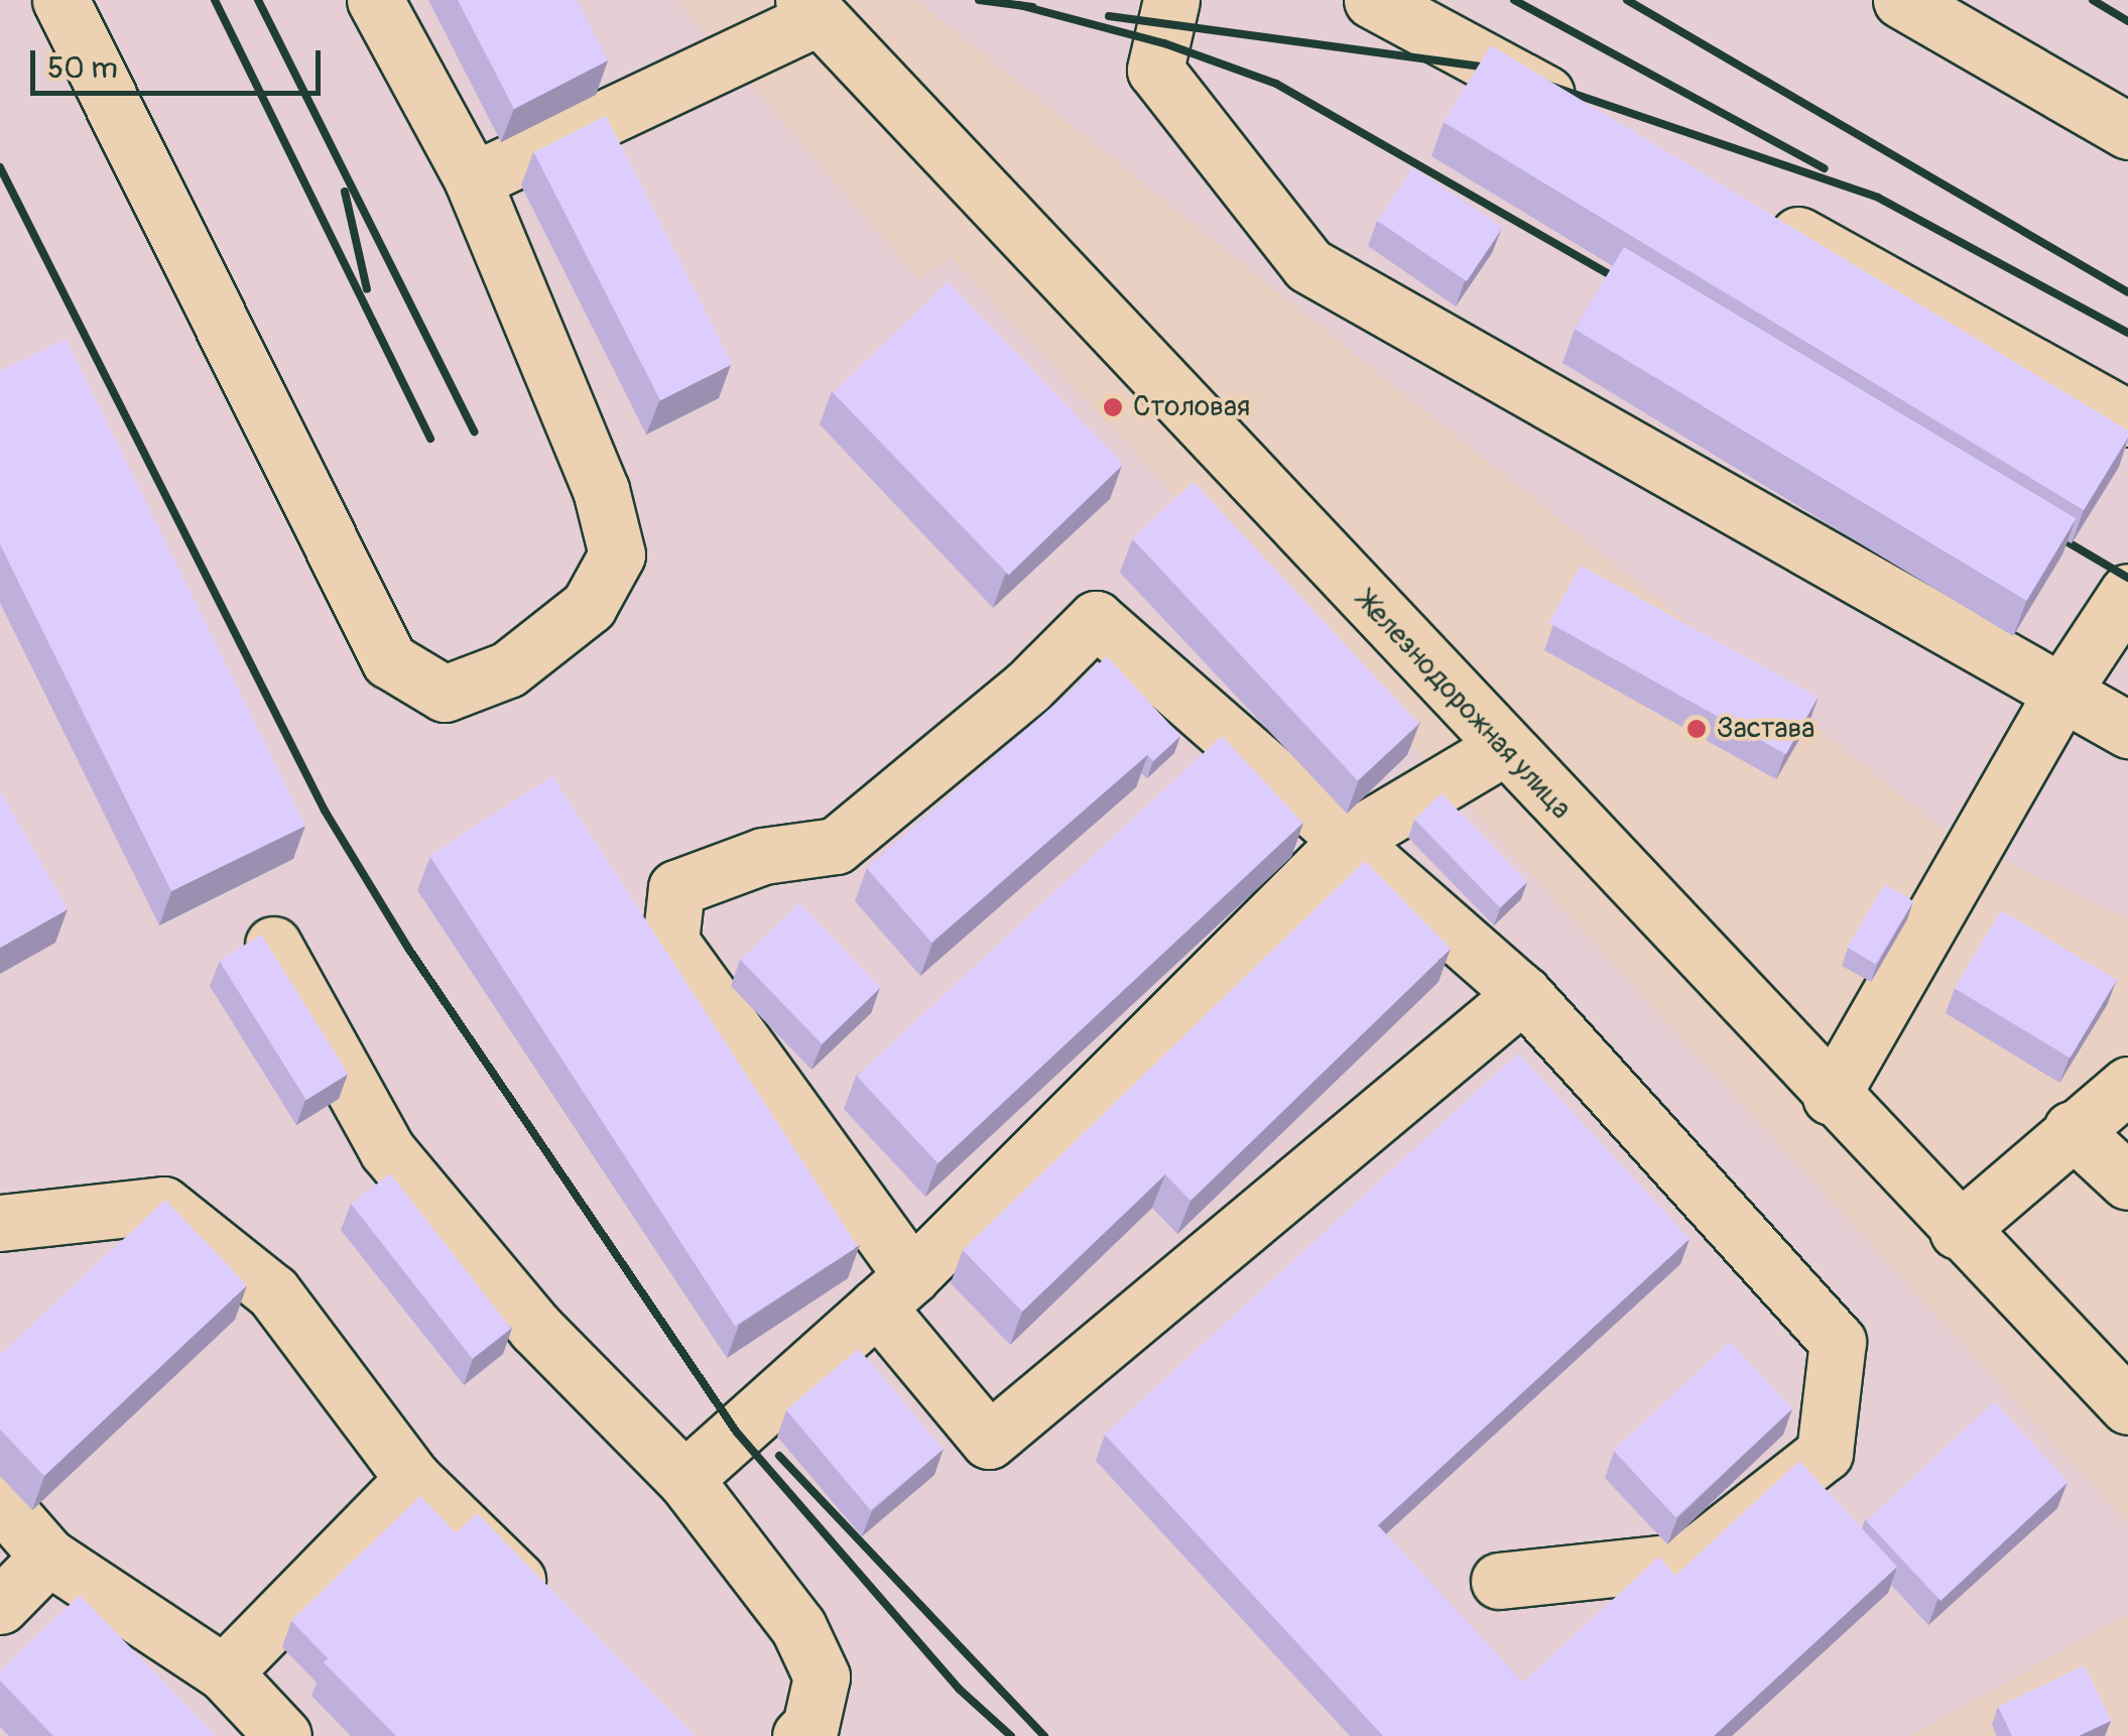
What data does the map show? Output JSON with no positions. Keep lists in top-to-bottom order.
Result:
{
  "streets": {
    "street": ["Железнодорожная улица"]
  },
  "places": ["Столовая", "Застава"],
  "scale_bar": "50 m"
}
